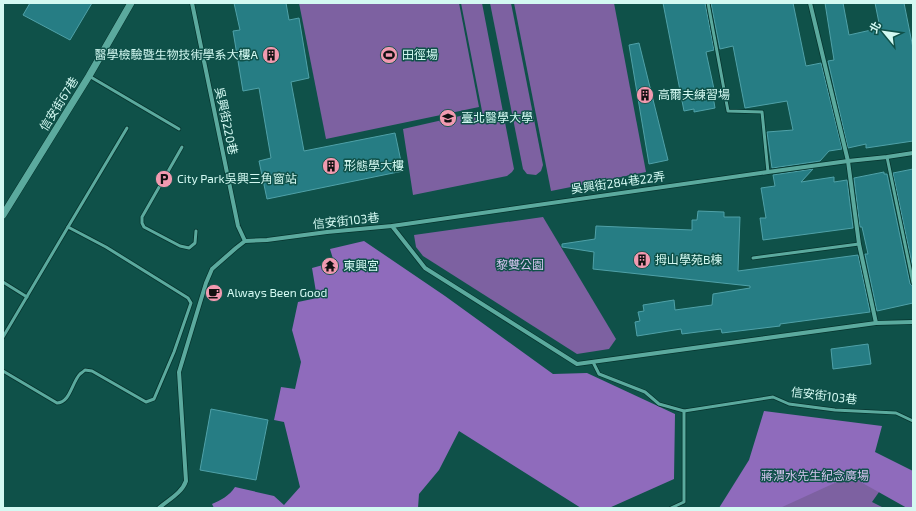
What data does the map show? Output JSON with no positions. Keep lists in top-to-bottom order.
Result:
{
  "streets": {
    "street": [
      "信安街67巷",
      "吳興街220巷",
      "吳興街284巷22弄",
      "信安街103巷"
    ]
  },
  "crossings": [
    ["吳興街220巷", "信安街103巷"],
    ["吳興街284巷22弄", "信安街103巷"]
  ],
  "parks": ["黎雙公園", "蔣渭水先生紀念廣場"],
  "places": {
    "building": [
      "醫學檢驗暨生物技術學系大樓A",
      "高爾夫練習場",
      "形態學大樓",
      "拇山學苑B棟"
    ],
    "sports": ["田徑場"],
    "school or university": ["臺北醫學大學"],
    "parking": ["City Park吳興三角窗站"],
    "temple": ["東興宮"],
    "cafe": ["Always Been Good"]
  },
  "north": "top left"
}
